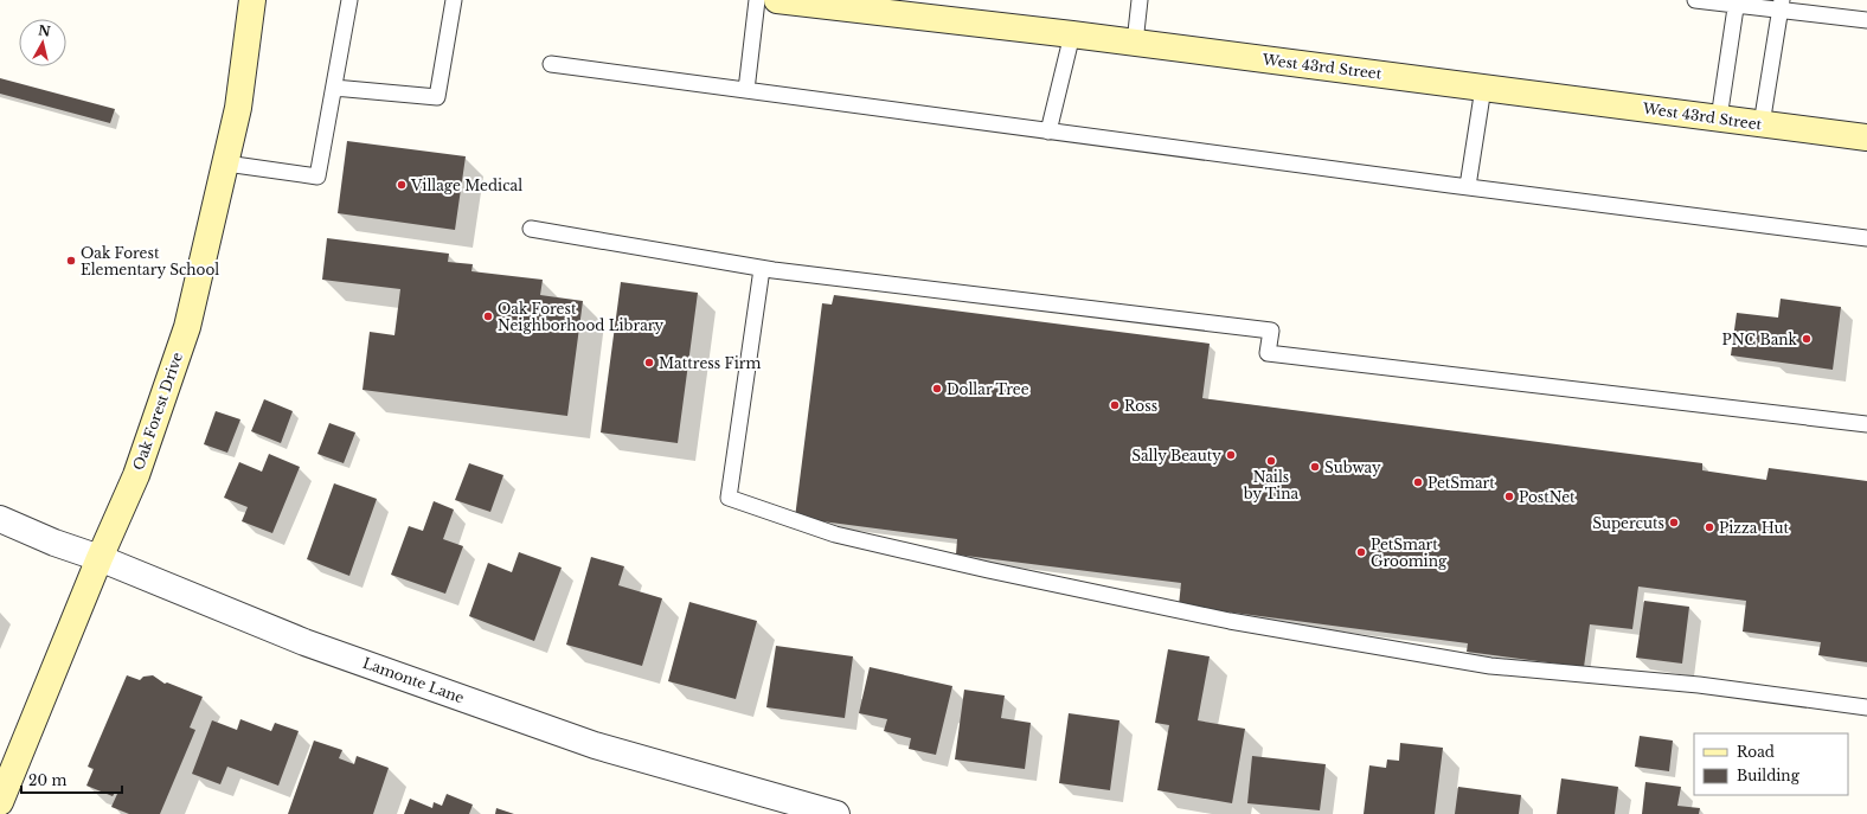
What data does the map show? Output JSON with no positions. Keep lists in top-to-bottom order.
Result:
{
  "streets": {
    "main road": ["West 43rd Street", "Oak Forest Drive"],
    "street": ["Lamonte Lane"]
  },
  "crossings": [
    ["Oak Forest Drive", "Lamonte Lane"]
  ],
  "places": [
    "Village Medical",
    "Oak Forest Elementary School",
    "Oak Forest Neighborhood Library",
    "PNC Bank",
    "Mattress Firm",
    "Dollar Tree",
    "Ross",
    "Sally Beauty",
    "Nails by Tina",
    "Subway",
    "PetSmart",
    "PostNet",
    "Supercuts",
    "Pizza Hut",
    "PetSmart Grooming"
  ],
  "legend": ["Road", "Building"],
  "scale_bar": "20 m",
  "north": "top"
}
